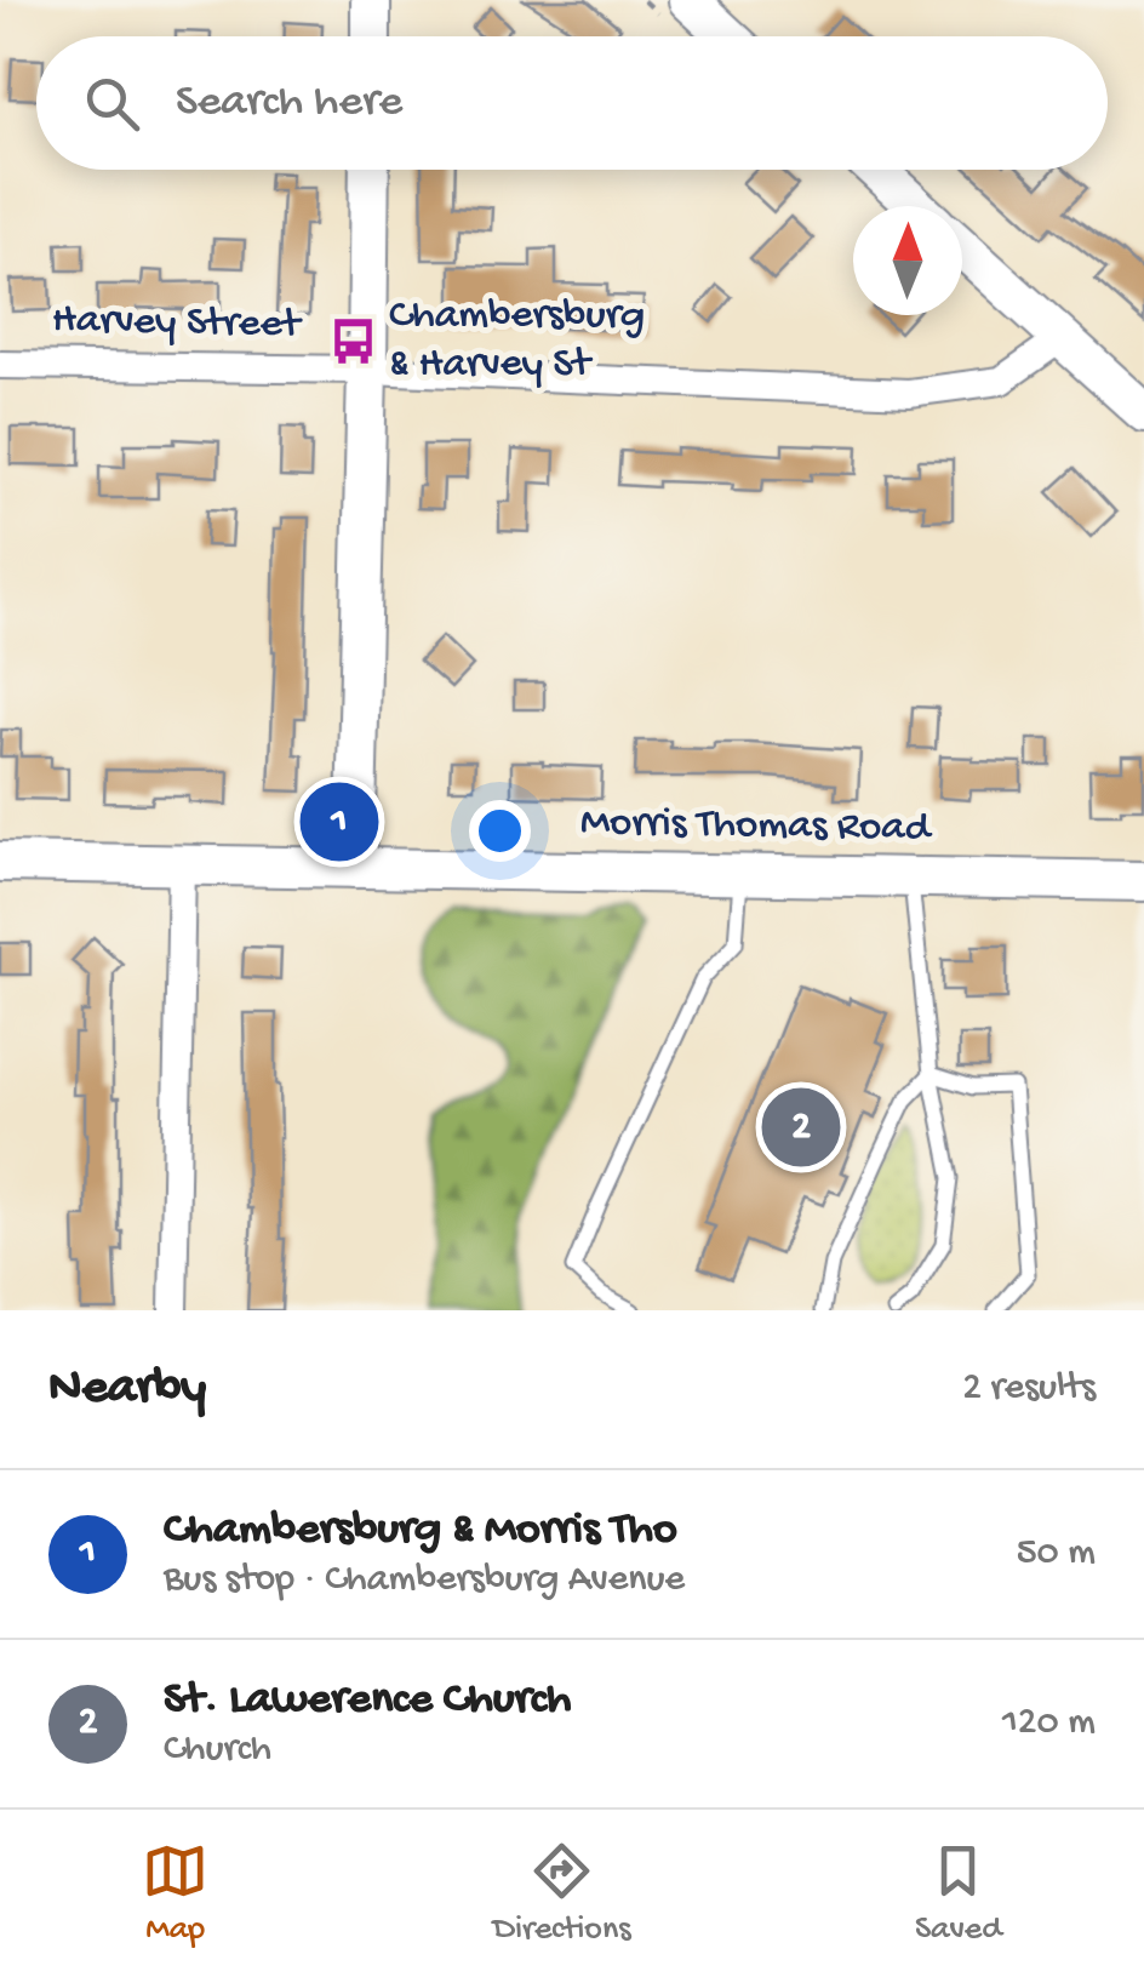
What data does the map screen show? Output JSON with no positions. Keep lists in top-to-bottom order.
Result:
{
  "streets": {
    "main road": ["Morris Thomas Road"],
    "street": ["Harvey Street"]
  },
  "places": {
    "bus stop": ["Chambersburg & Harvey St"]
  },
  "north": "top",
  "page": {
    "search": "Search here",
    "pins": ["1", "2"],
    "heading": ["Nearby", "2 results"],
    "list": [
      {
        "mark": "1",
        "name": "Chambersburg & Morris Tho",
        "note": "Bus stop · Chambersburg Avenue",
        "value": "50 m"
      },
      {
        "mark": "2",
        "name": "St. Lawerence Church",
        "note": "Church",
        "value": "120 m"
      }
    ],
    "nav": ["Map", "Directions", "Saved"]
  }
}
